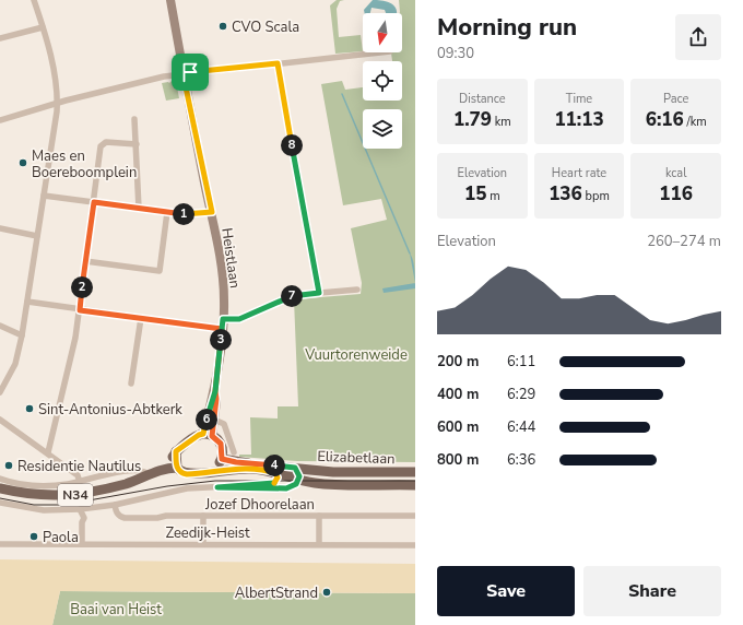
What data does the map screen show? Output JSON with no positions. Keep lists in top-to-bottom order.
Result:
{
  "streets": {
    "main road": ["Heistlaan", "Elizabetlaan", "N34"],
    "street": ["Jozef Dhoorelaan", "Zeedijk-Heist"]
  },
  "crossings": [
    ["Heistlaan", "Elizabetlaan"],
    ["Heistlaan", "N34"],
    ["Elizabetlaan", "N34"]
  ],
  "parks": ["Vuurtorenweide", "Baai van Heist"],
  "places": [
    "CVO Scala",
    "Maes en Boereboomplein",
    "Sint-Antonius-Abtkerk",
    "Residentie Nautilus",
    "Paola",
    "AlbertStrand"
  ],
  "north": "bottom",
  "page": {
    "heading": ["Morning run", "09:30"],
    "stats": [
      ["Distance", "1.79 km"],
      ["Time", "11:13"],
      ["Pace", "6:16 /km"],
      ["Elevation", "15 m"],
      ["Heart rate", "136 bpm"],
      ["kcal", "116"]
    ],
    "pins": [
      "8",
      "1",
      "2",
      "7",
      "3",
      "6",
      "4"
    ],
    "chart": ["Elevation", "260–274 m"],
    "list": [
      {
        "name": "200 m",
        "note": "6:11"
      },
      {
        "name": "400 m",
        "note": "6:29"
      },
      {
        "name": "600 m",
        "note": "6:44"
      },
      {
        "name": "800 m",
        "note": "6:36"
      }
    ],
    "buttons": ["Save", "Share"]
  }
}
